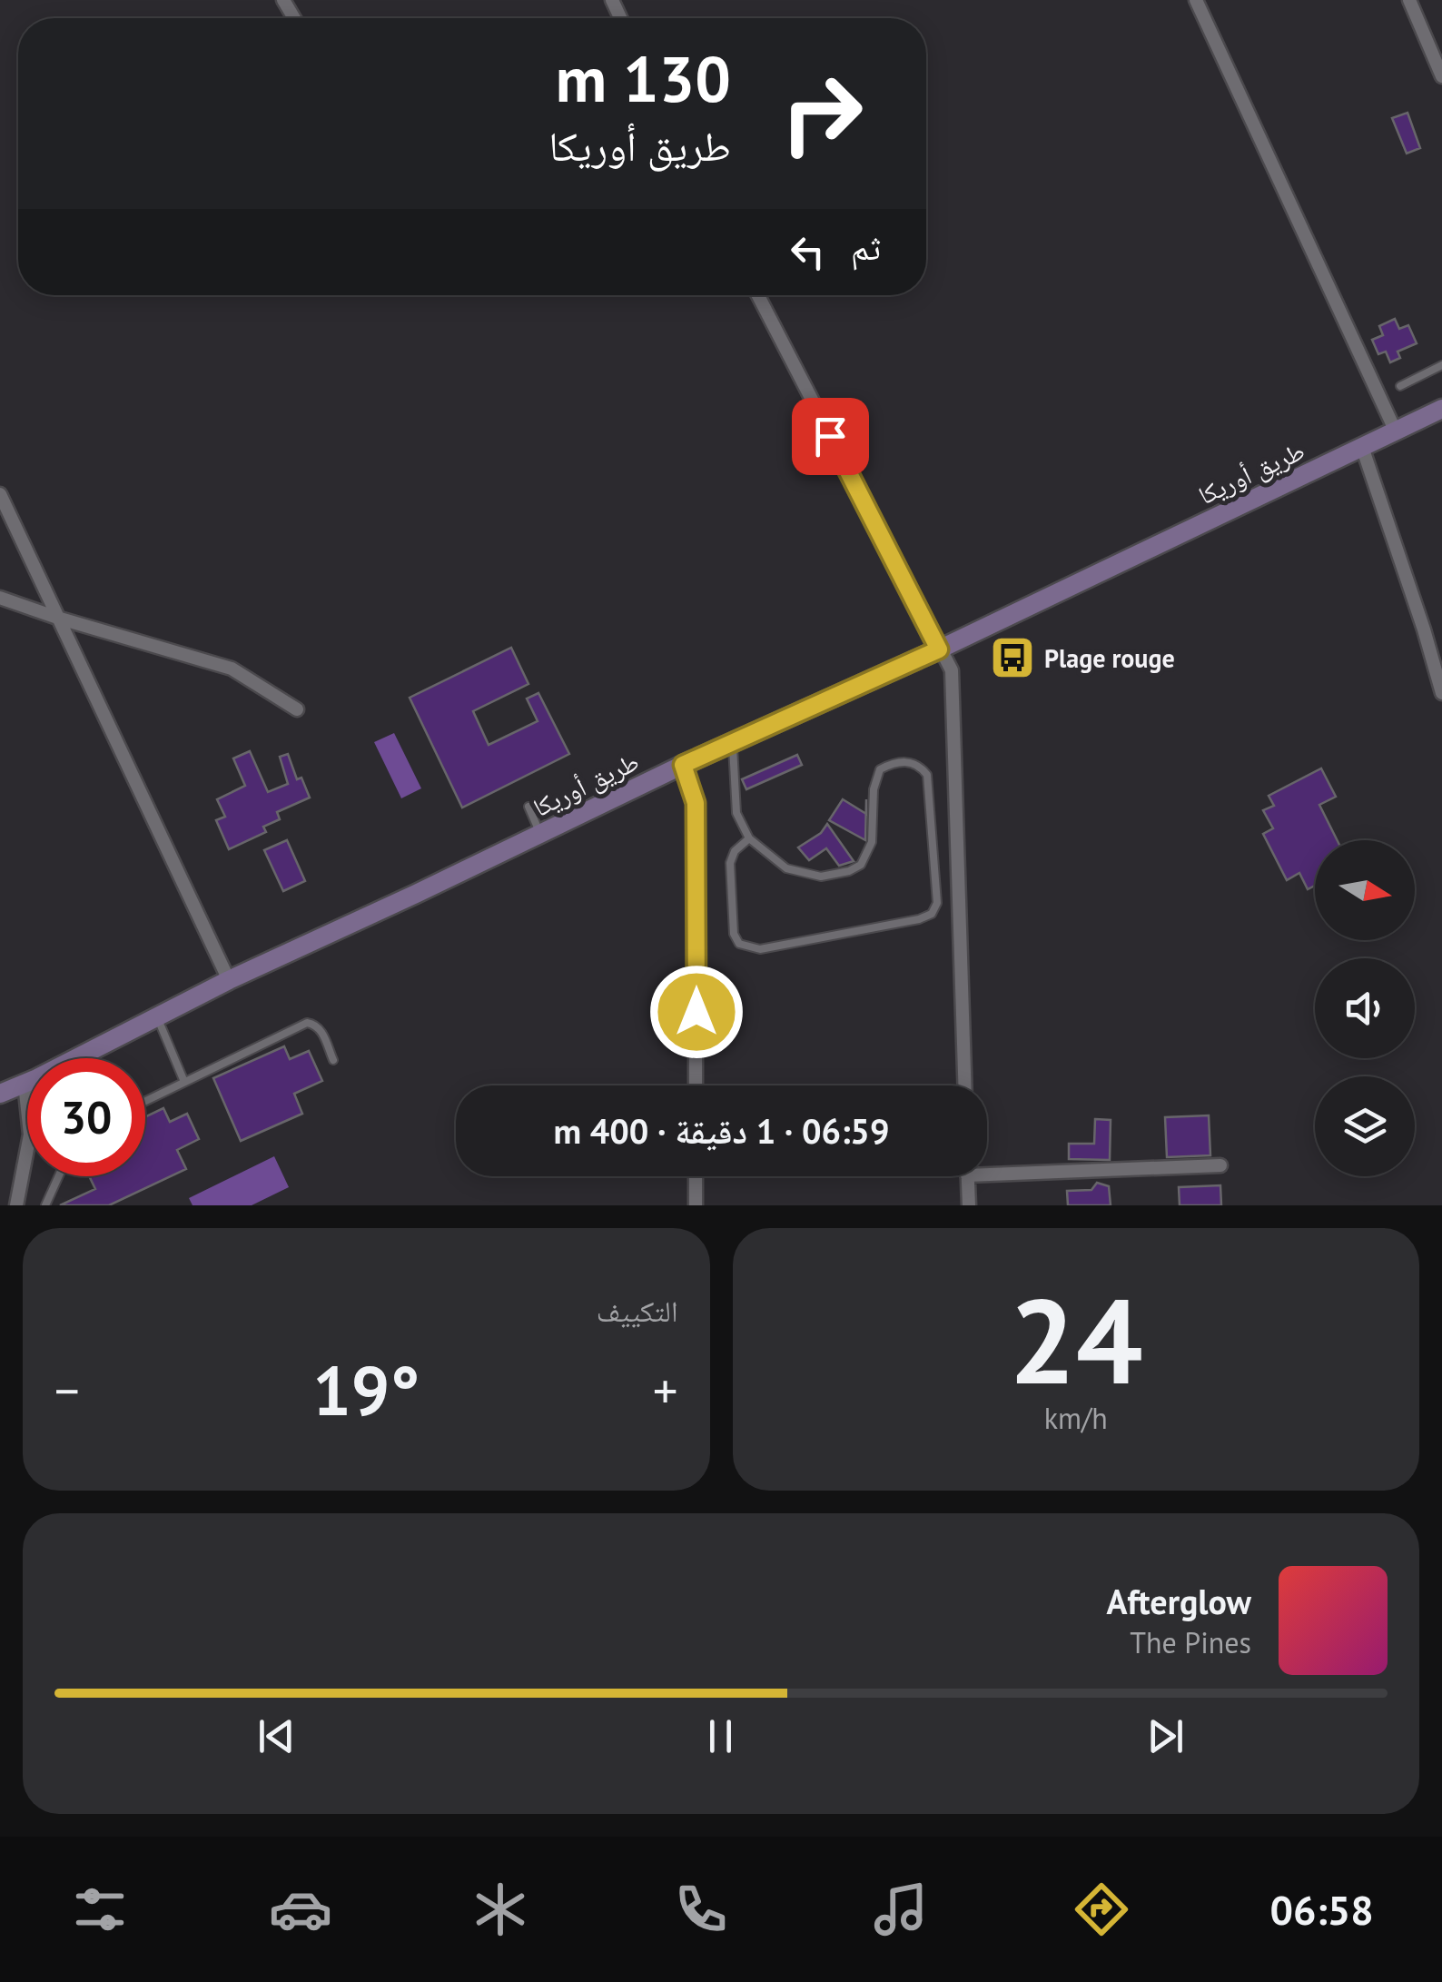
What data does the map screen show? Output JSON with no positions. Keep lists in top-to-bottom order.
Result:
{
  "streets": {
    "street": ["طريق أوريكا"]
  },
  "places": {
    "bus stop": ["Plage rouge"]
  },
  "north": "right",
  "page": {
    "turn": ["130 m", "طريق أوريكا"],
    "then": "ثم",
    "limit": "30",
    "trip": "06:59 · 1 دقيقة · 400 m",
    "tile": [
      ["24", "km/h"],
      "التكييف"
    ],
    "heat": ["−", "19°", "+"],
    "song": ["Afterglow", "The Pines"],
    "tabs": "06:58"
  }
}
